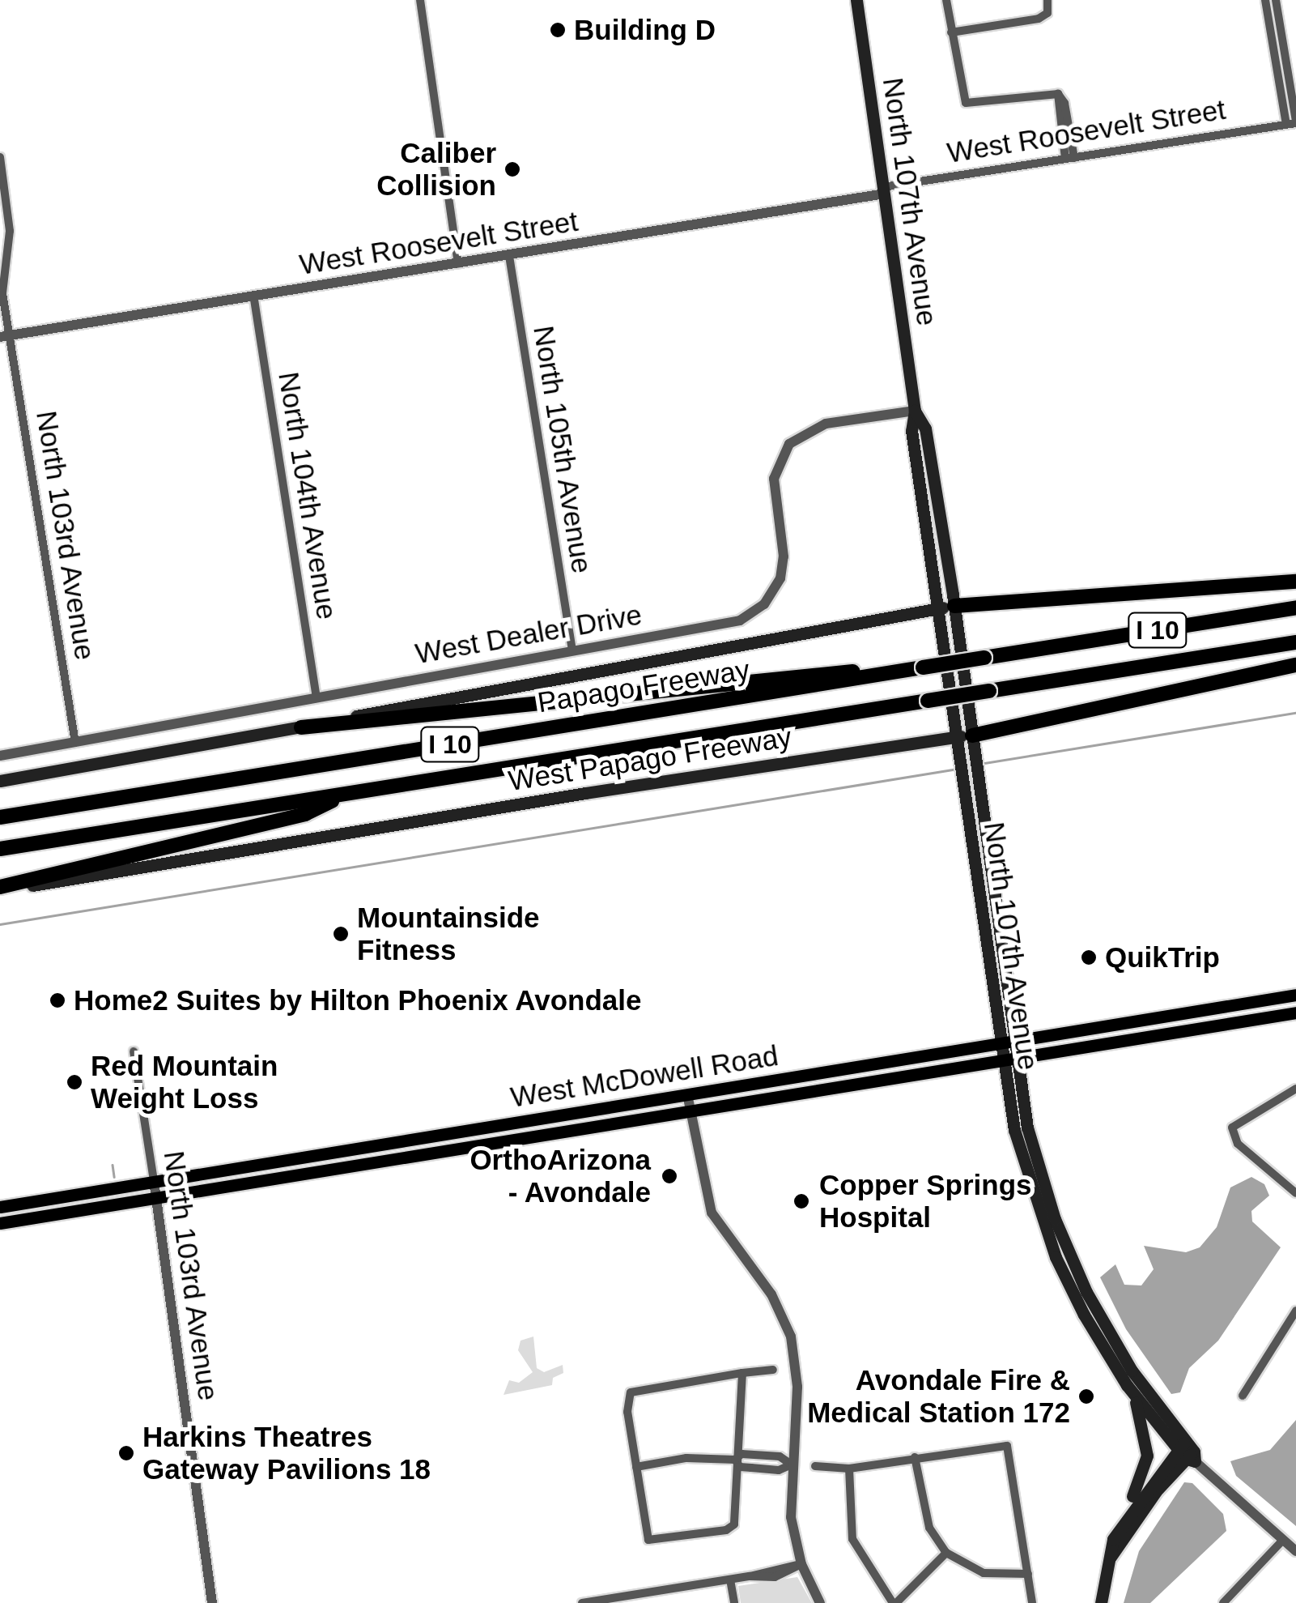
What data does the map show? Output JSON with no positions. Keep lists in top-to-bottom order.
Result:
{
  "streets": {
    "highway": ["I 10", "Papago Freeway"],
    "main road": ["North 107th Avenue", "West Papago Freeway", "West McDowell Road"],
    "street": [
      "West Roosevelt Street",
      "North 105th Avenue",
      "North 104th Avenue",
      "North 103rd Avenue",
      "West Dealer Drive"
    ]
  },
  "crossings": [
    ["West Roosevelt Street", "North 107th Avenue"],
    ["West Roosevelt Street", "North 105th Avenue"],
    ["West Roosevelt Street", "North 104th Avenue"],
    ["West Roosevelt Street", "North 103rd Avenue"],
    ["North 107th Avenue", "West Dealer Drive"],
    ["North 107th Avenue", "West Papago Freeway"],
    ["North 107th Avenue", "West McDowell Road"],
    ["North 105th Avenue", "West Dealer Drive"],
    ["North 104th Avenue", "West Dealer Drive"],
    ["North 103rd Avenue", "West Dealer Drive"],
    ["North 103rd Avenue", "West McDowell Road"]
  ],
  "places": [
    "Building D",
    "Caliber Collision",
    "Mountainside Fitness",
    "QuikTrip",
    "Home2 Suites by Hilton Phoenix Avondale",
    "Red Mountain Weight Loss",
    "OrthoArizona - Avondale",
    "Copper Springs Hospital",
    "Avondale Fire & Medical Station 172",
    "Harkins Theatres Gateway Pavilions 18"
  ]
}
